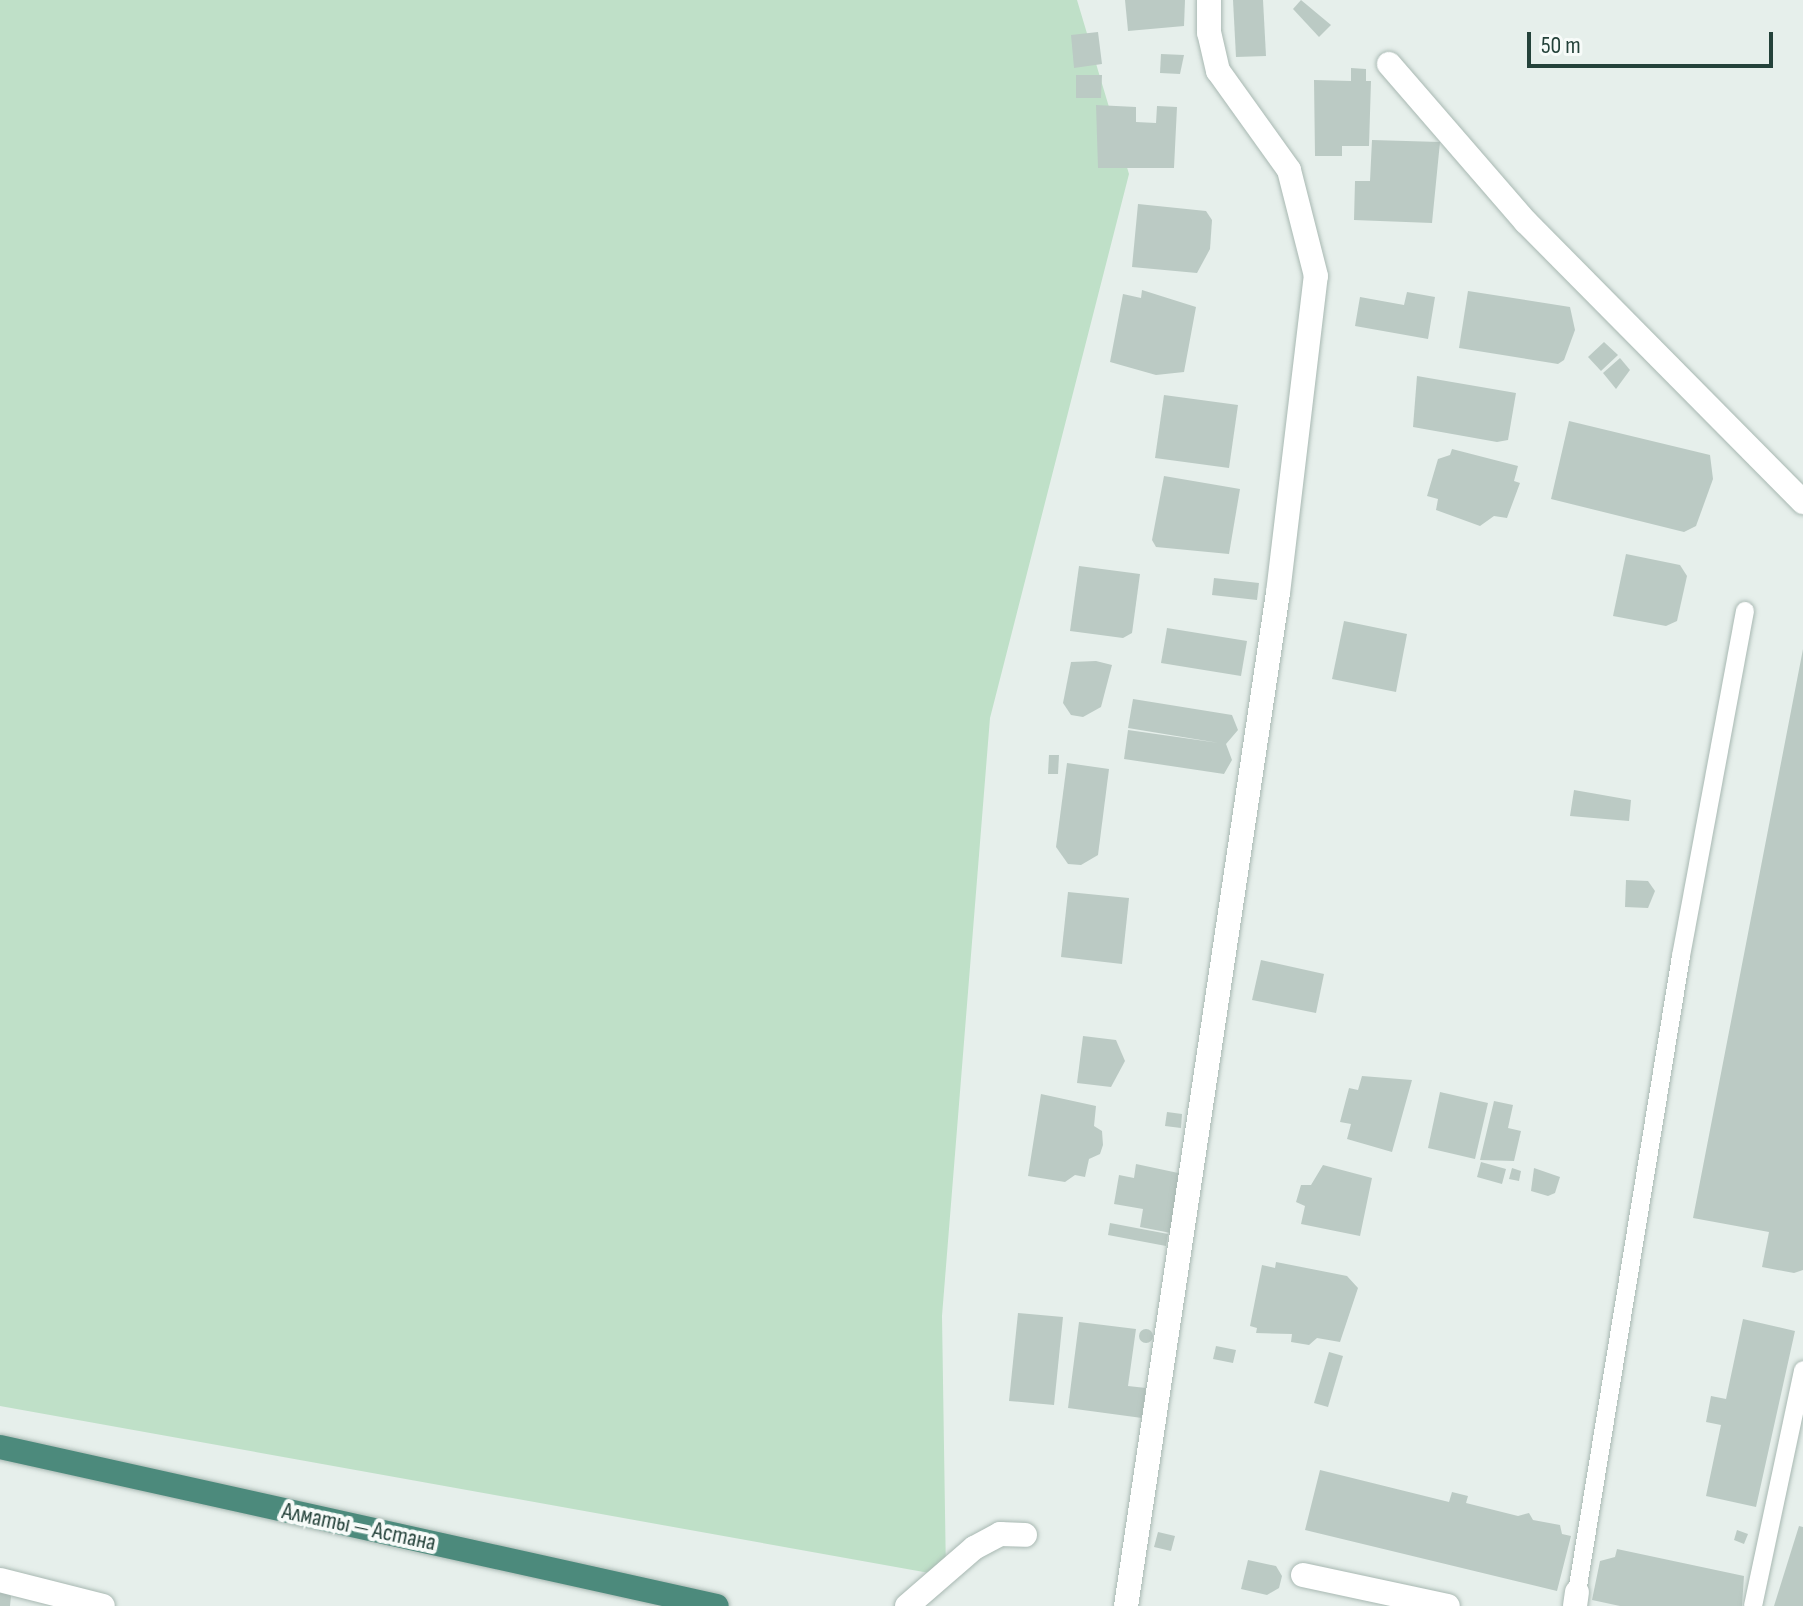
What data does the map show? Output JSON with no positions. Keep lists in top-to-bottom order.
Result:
{
  "streets": {
    "highway": ["Алматы — Астана"]
  },
  "scale_bar": "50 m"
}
